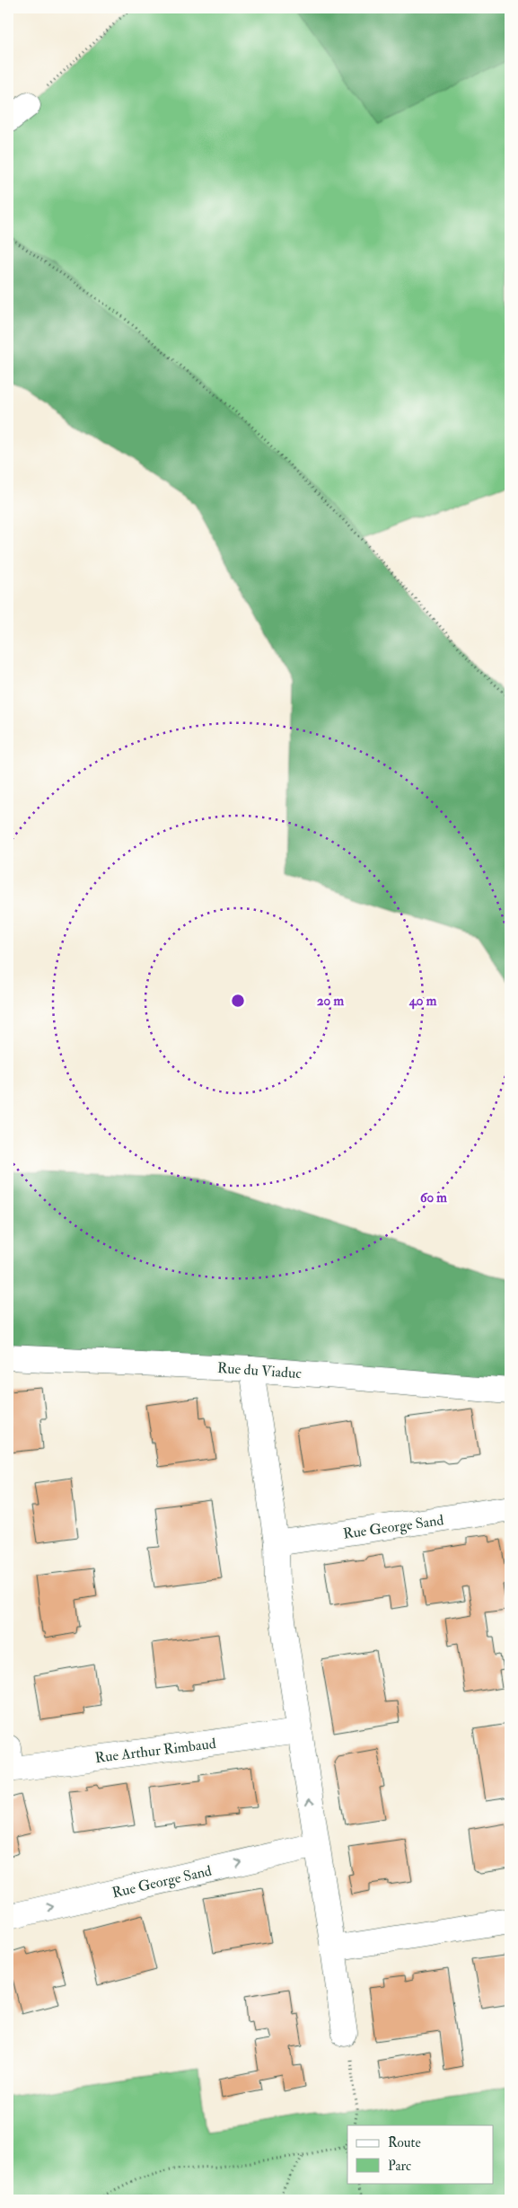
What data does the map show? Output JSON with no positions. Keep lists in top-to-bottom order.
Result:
{
  "streets": {
    "street": ["Rue du Viaduc", "Rue George Sand", "Rue Arthur Rimbaud"]
  },
  "one_way": ["Rue George Sand"],
  "legend": ["Route", "Parc"],
  "rings": ["20 m", "40 m", "60 m"]
}
